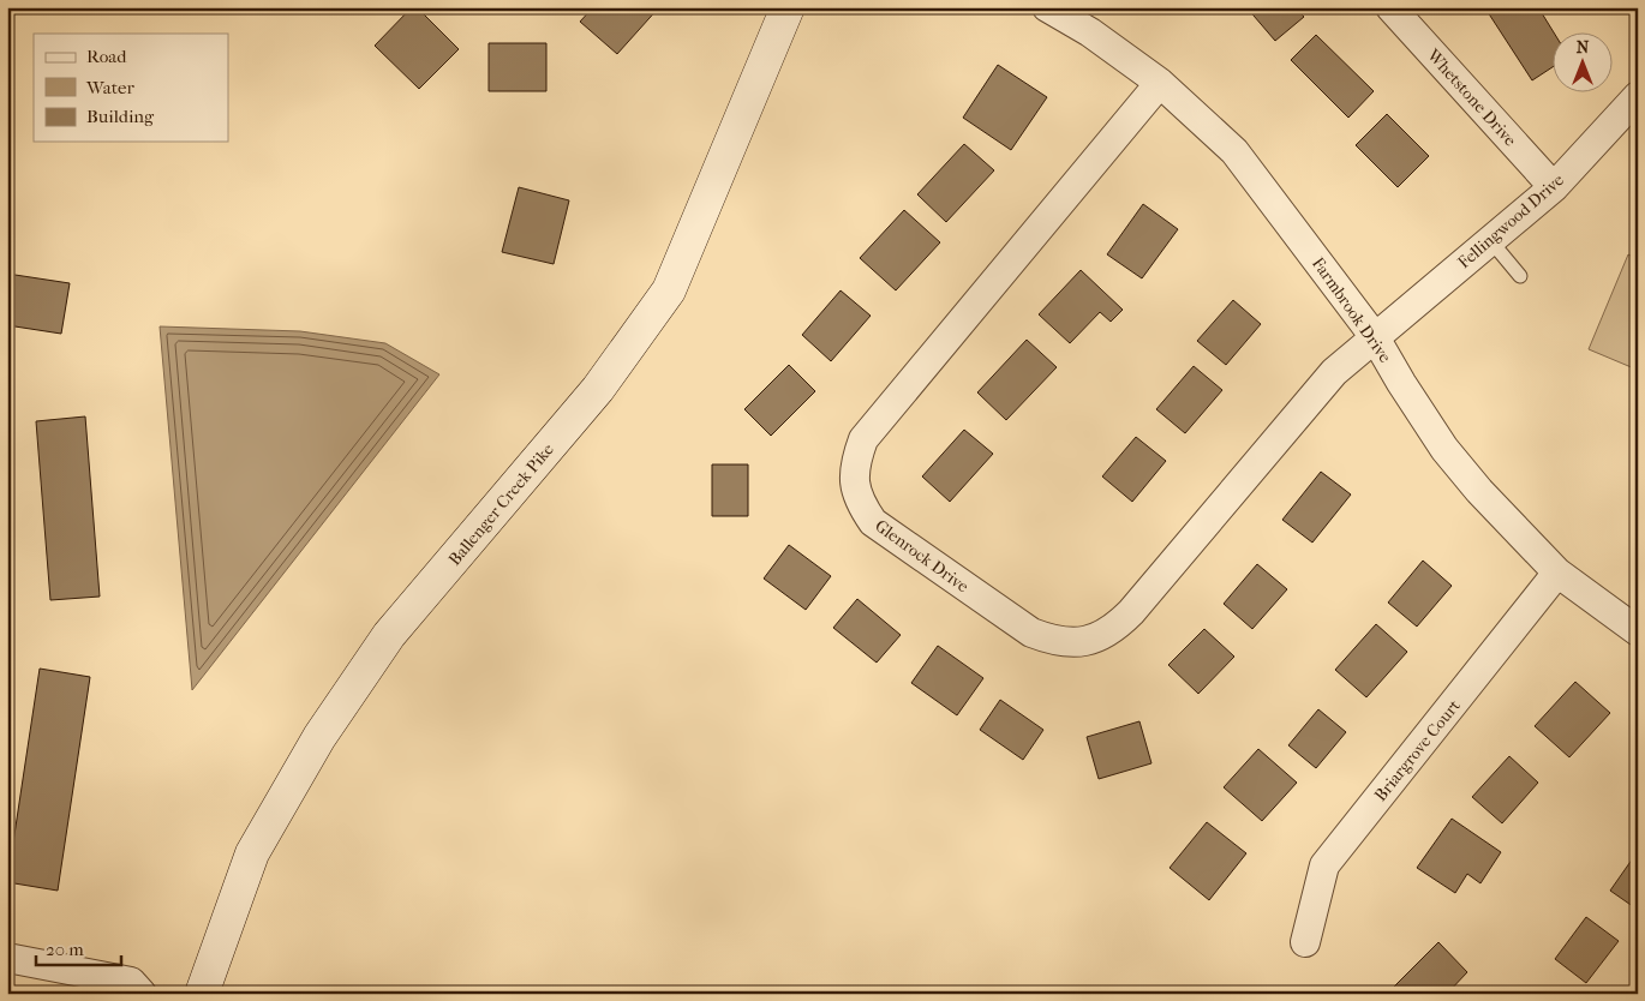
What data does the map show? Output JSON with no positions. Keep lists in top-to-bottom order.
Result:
{
  "streets": {
    "main road": ["Ballenger Creek Pike"],
    "street": [
      "Whetstone Drive",
      "Fellingwood Drive",
      "Farmbrook Drive",
      "Glenrock Drive",
      "Briargrove Court"
    ]
  },
  "crossings": [
    ["Whetstone Drive", "Fellingwood Drive"],
    ["Fellingwood Drive", "Farmbrook Drive"],
    ["Fellingwood Drive", "Glenrock Drive"],
    ["Farmbrook Drive", "Glenrock Drive"],
    ["Farmbrook Drive", "Briargrove Court"]
  ],
  "legend": ["Road", "Water", "Building"],
  "scale_bar": "20 m",
  "north": "top"
}
